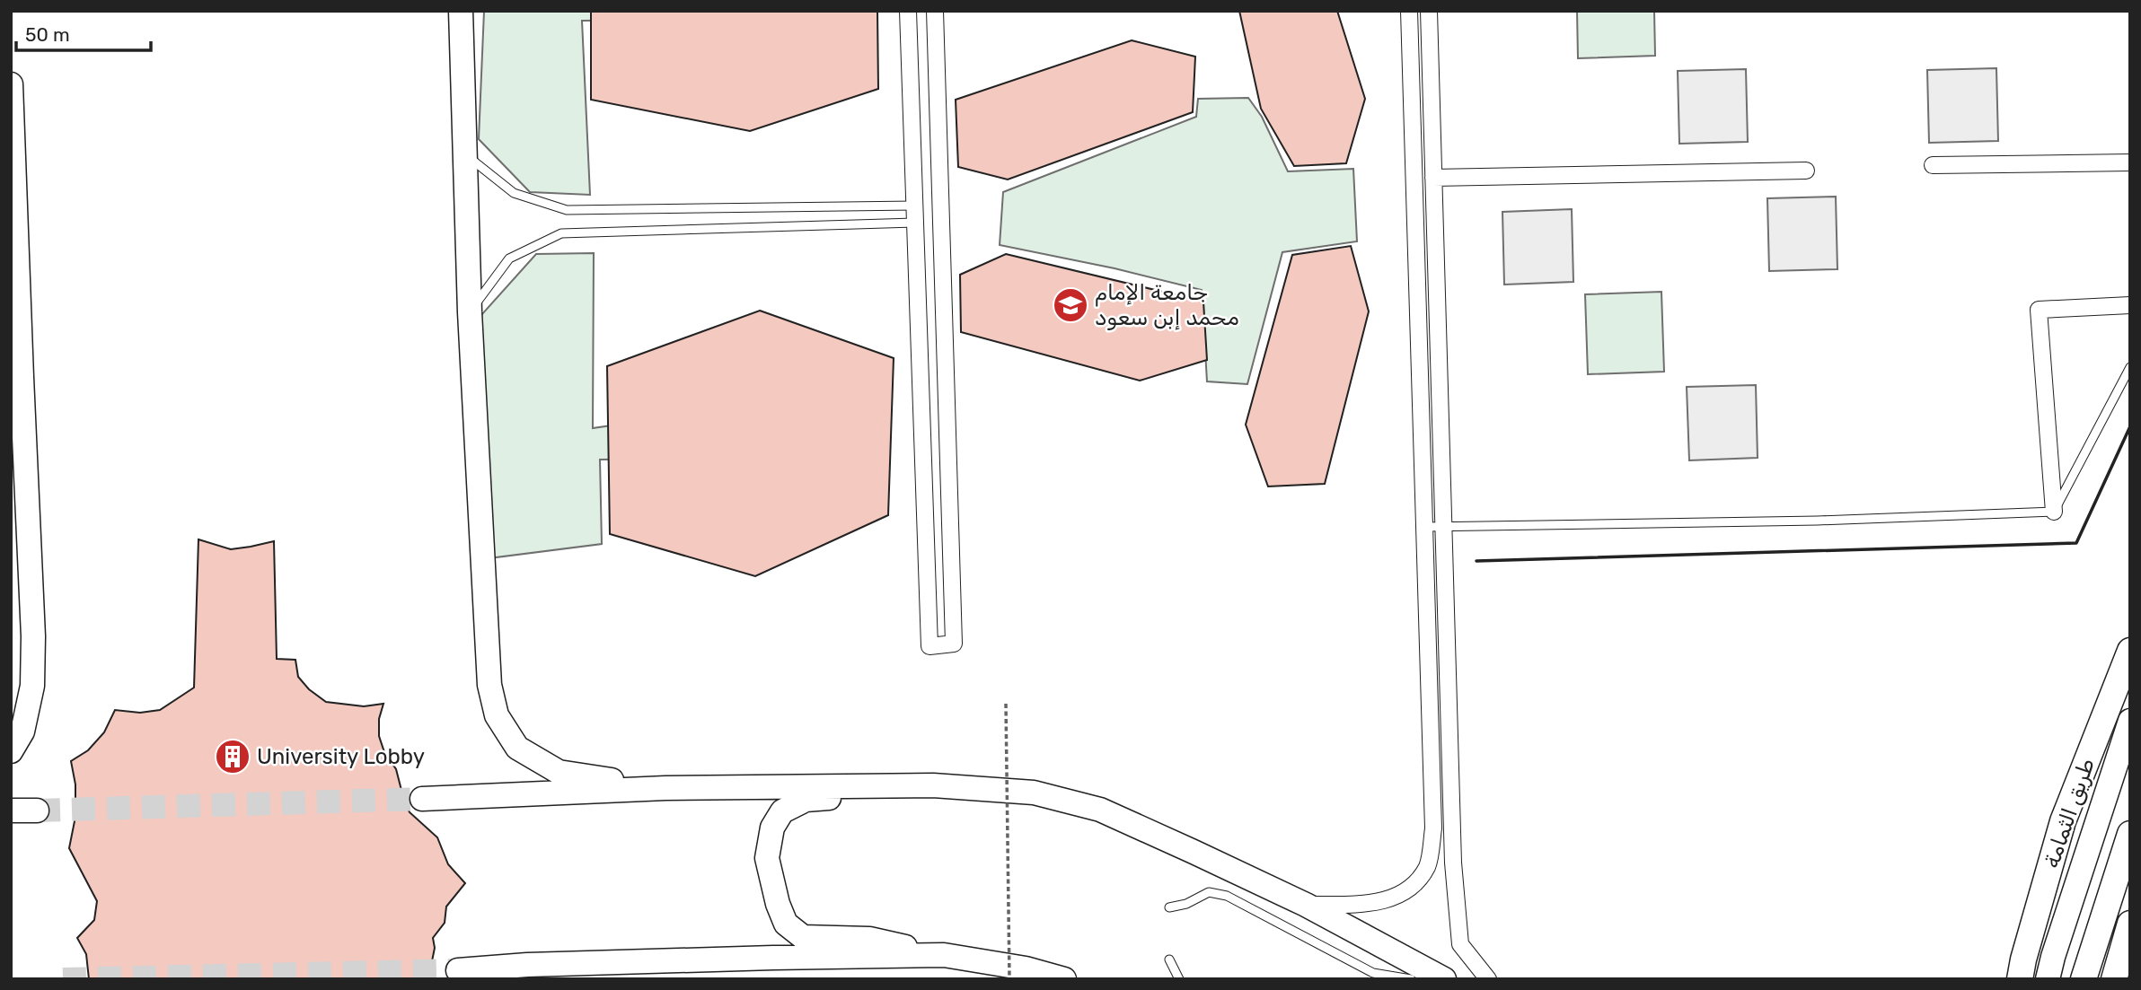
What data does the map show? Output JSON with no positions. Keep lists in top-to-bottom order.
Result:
{
  "streets": {
    "main road": ["طريق الثمامة"]
  },
  "places": {
    "school or university": ["جامعة الإمام محمد إبن سعود"],
    "building": ["University Lobby"]
  },
  "scale_bar": "50 m"
}
